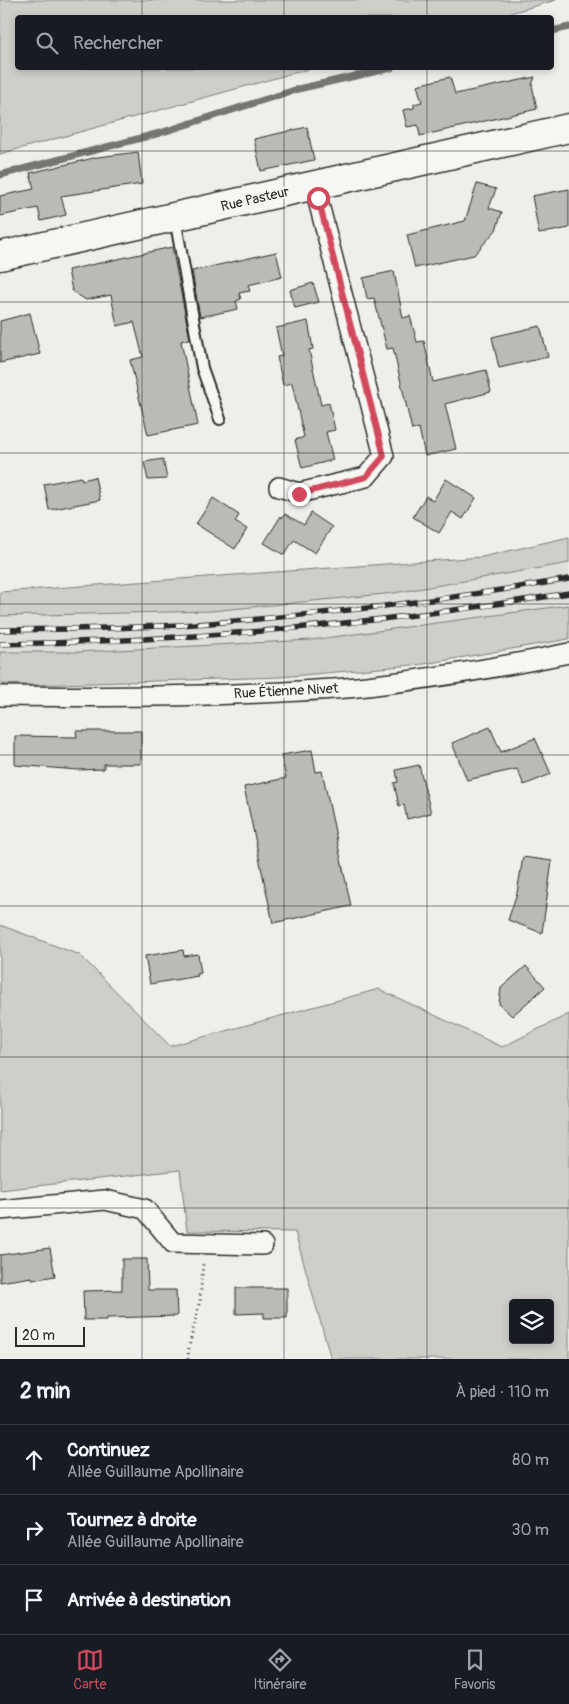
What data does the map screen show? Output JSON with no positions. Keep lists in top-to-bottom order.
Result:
{
  "streets": {
    "main road": ["Rue Pasteur"],
    "street": ["Rue Étienne Nivet"]
  },
  "scale_bar": "20 m",
  "page": {
    "search": "Rechercher",
    "scale": "20 m",
    "heading": ["2 min", "À pied · 110 m"],
    "list": [
      ["Continuez", "Allée Guillaume Apollinaire", "80 m"],
      ["Tournez à droite", "Allée Guillaume Apollinaire", "30 m"],
      "Arrivée à destination"
    ],
    "nav": ["Carte", "Itinéraire", "Favoris"]
  }
}
